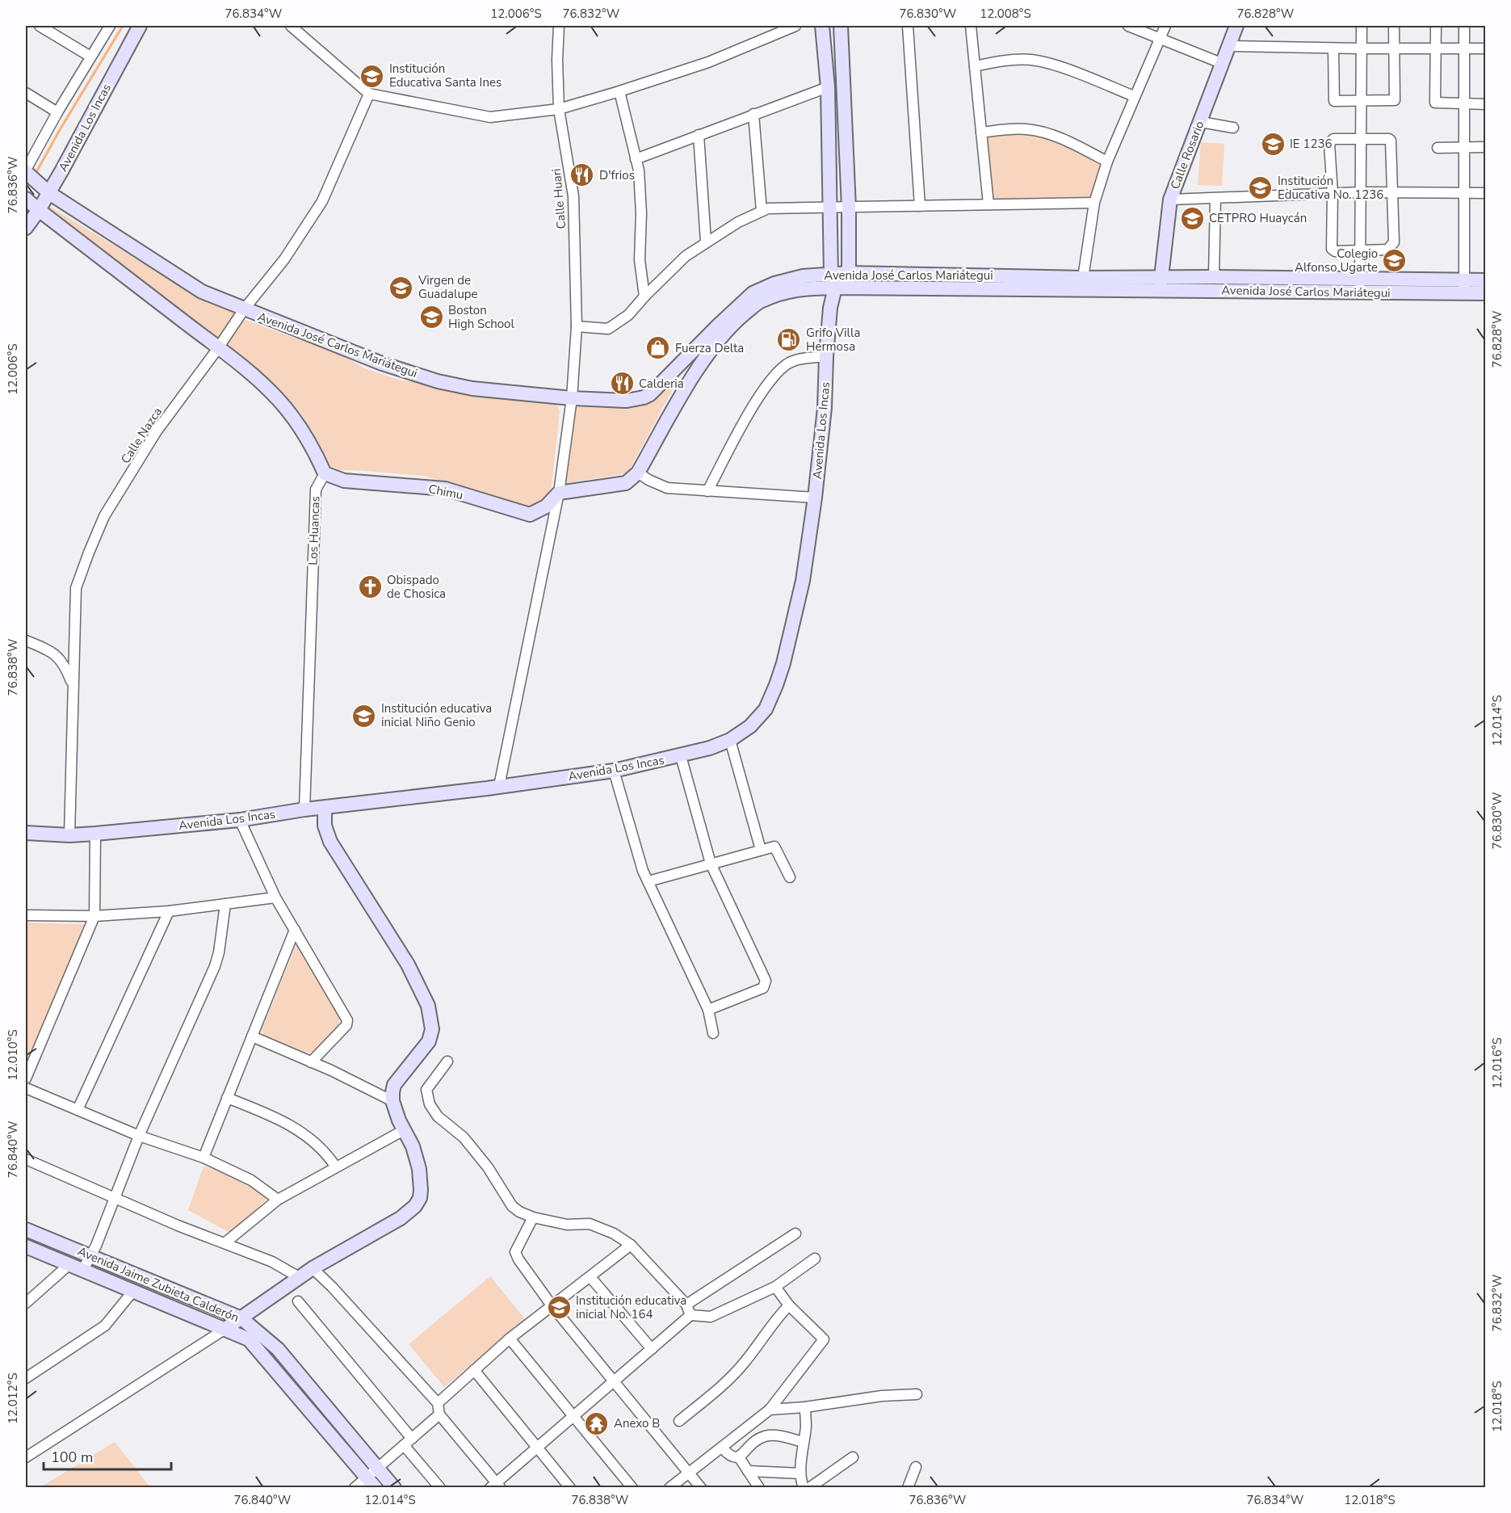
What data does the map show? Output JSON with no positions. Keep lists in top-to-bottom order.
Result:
{
  "streets": {
    "main road": [
      "Avenida Los Incas",
      "Calle Rosario",
      "Avenida José Carlos Mariátegui",
      "Chimu",
      "Avenida Jaime Zubieta Calderón"
    ],
    "street": ["Calle Huari", "Calle Nazca", "Los Huancas"]
  },
  "crossings": [
    ["Avenida Los Incas", "Calle Huari"],
    ["Avenida Los Incas", "Avenida José Carlos Mariátegui"],
    ["Avenida Los Incas", "Calle Nazca"],
    ["Avenida Los Incas", "Los Huancas"],
    ["Calle Rosario", "Avenida José Carlos Mariátegui"],
    ["Calle Huari", "Avenida José Carlos Mariátegui"],
    ["Calle Huari", "Chimu"],
    ["Avenida José Carlos Mariátegui", "Calle Nazca"],
    ["Chimu", "Los Huancas"]
  ],
  "places": {
    "school or university": [
      "Institución Educativa Santa Ines",
      "IE 1236",
      "Institución Educativa No. 1236",
      "CETPRO Huaycán",
      "Colegio Alfonso Ugarte",
      "Virgen de Guadalupe",
      "Boston High School",
      "Institución educativa inicial Niño Genio",
      "Institución educativa inicial No. 164"
    ],
    "restaurant": ["D'frios", "Calderia"],
    "fuel station": ["Grifo Villa Hermosa"],
    "shop": ["Fuerza Delta"],
    "church": ["Obispado de Chosica"],
    "temple": ["Anexo B"]
  },
  "scale_bar": "100 m",
  "coordinates": [
    "76.834°W",
    "12.006°S",
    "76.832°W",
    "76.830°W",
    "12.008°S",
    "76.828°W",
    "76.836°W",
    "76.838°W",
    "12.014°S",
    "12.010°S",
    "12.016°S",
    "76.840°W",
    "12.012°S",
    "12.018°S"
  ]
}
